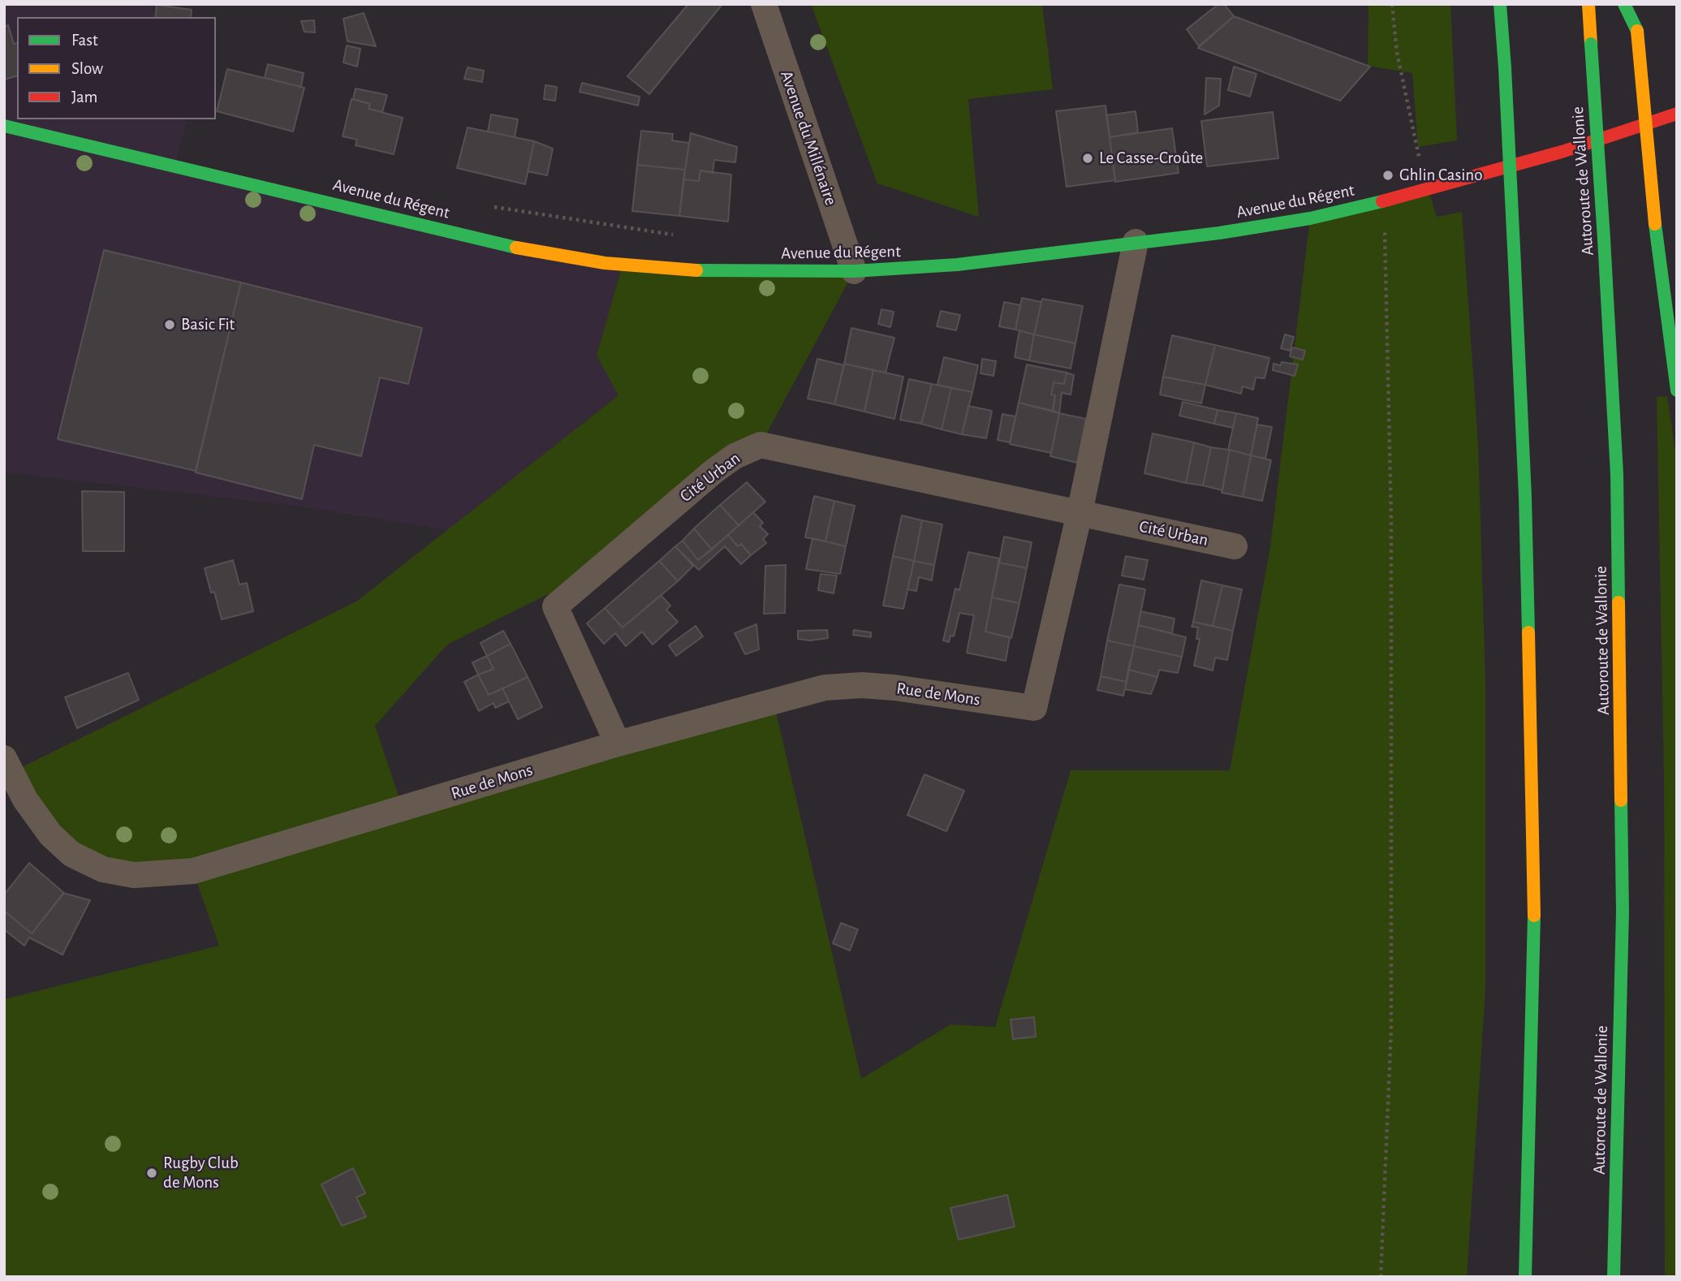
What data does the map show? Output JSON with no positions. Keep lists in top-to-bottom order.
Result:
{
  "streets": {
    "main road": ["Autoroute de Wallonie", "Avenue du Régent"],
    "street": ["Avenue du Millénaire", "Cité Urban", "Rue de Mons"]
  },
  "crossings": [
    ["Avenue du Millénaire", "Avenue du Régent"],
    ["Cité Urban", "Rue de Mons"]
  ],
  "places": [
    "Le Casse-Croûte",
    "Ghlin Casino",
    "Basic Fit",
    "Rugby Club de Mons"
  ],
  "legend": ["Fast", "Slow", "Jam"]
}
